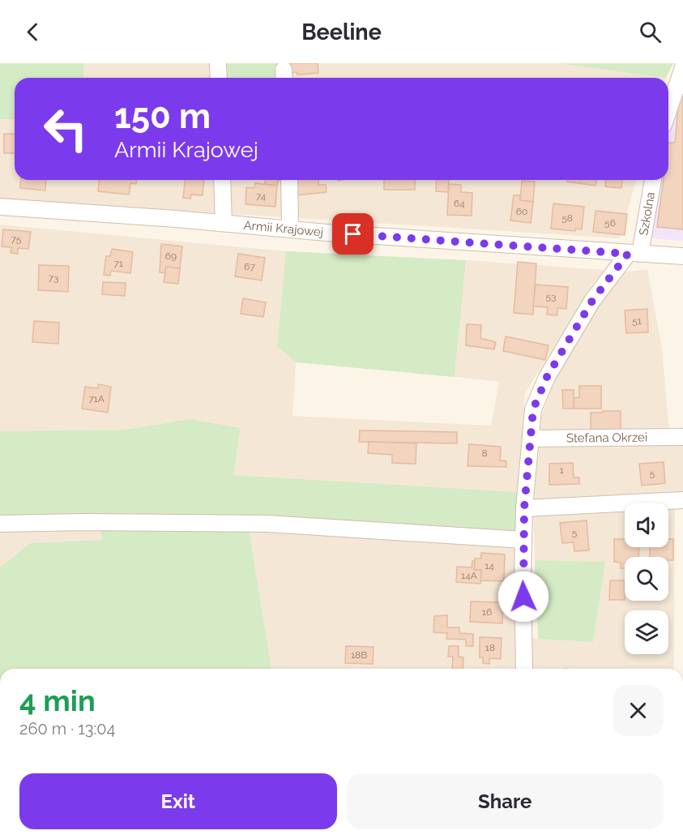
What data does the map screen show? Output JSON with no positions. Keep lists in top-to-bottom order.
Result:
{
  "streets": {
    "street": ["Szkolna", "Armii Krajowej", "Stefana Okrzei"]
  },
  "crossings": [
    ["Szkolna", "Armii Krajowej"]
  ],
  "house_numbers": [
    "74",
    "64",
    "60",
    "58",
    "56",
    "75",
    "69",
    "71",
    "67",
    "73",
    "53",
    "51",
    "71A",
    "8",
    "1",
    "5",
    "5",
    "14",
    "14A",
    "16",
    "18",
    "18B"
  ],
  "page": {
    "header": "Beeline",
    "turn": ["150 m", "Armii Krajowej"],
    "heading": ["4 min", "260 m · 13:04"],
    "buttons": ["Exit", "Share"]
  }
}
